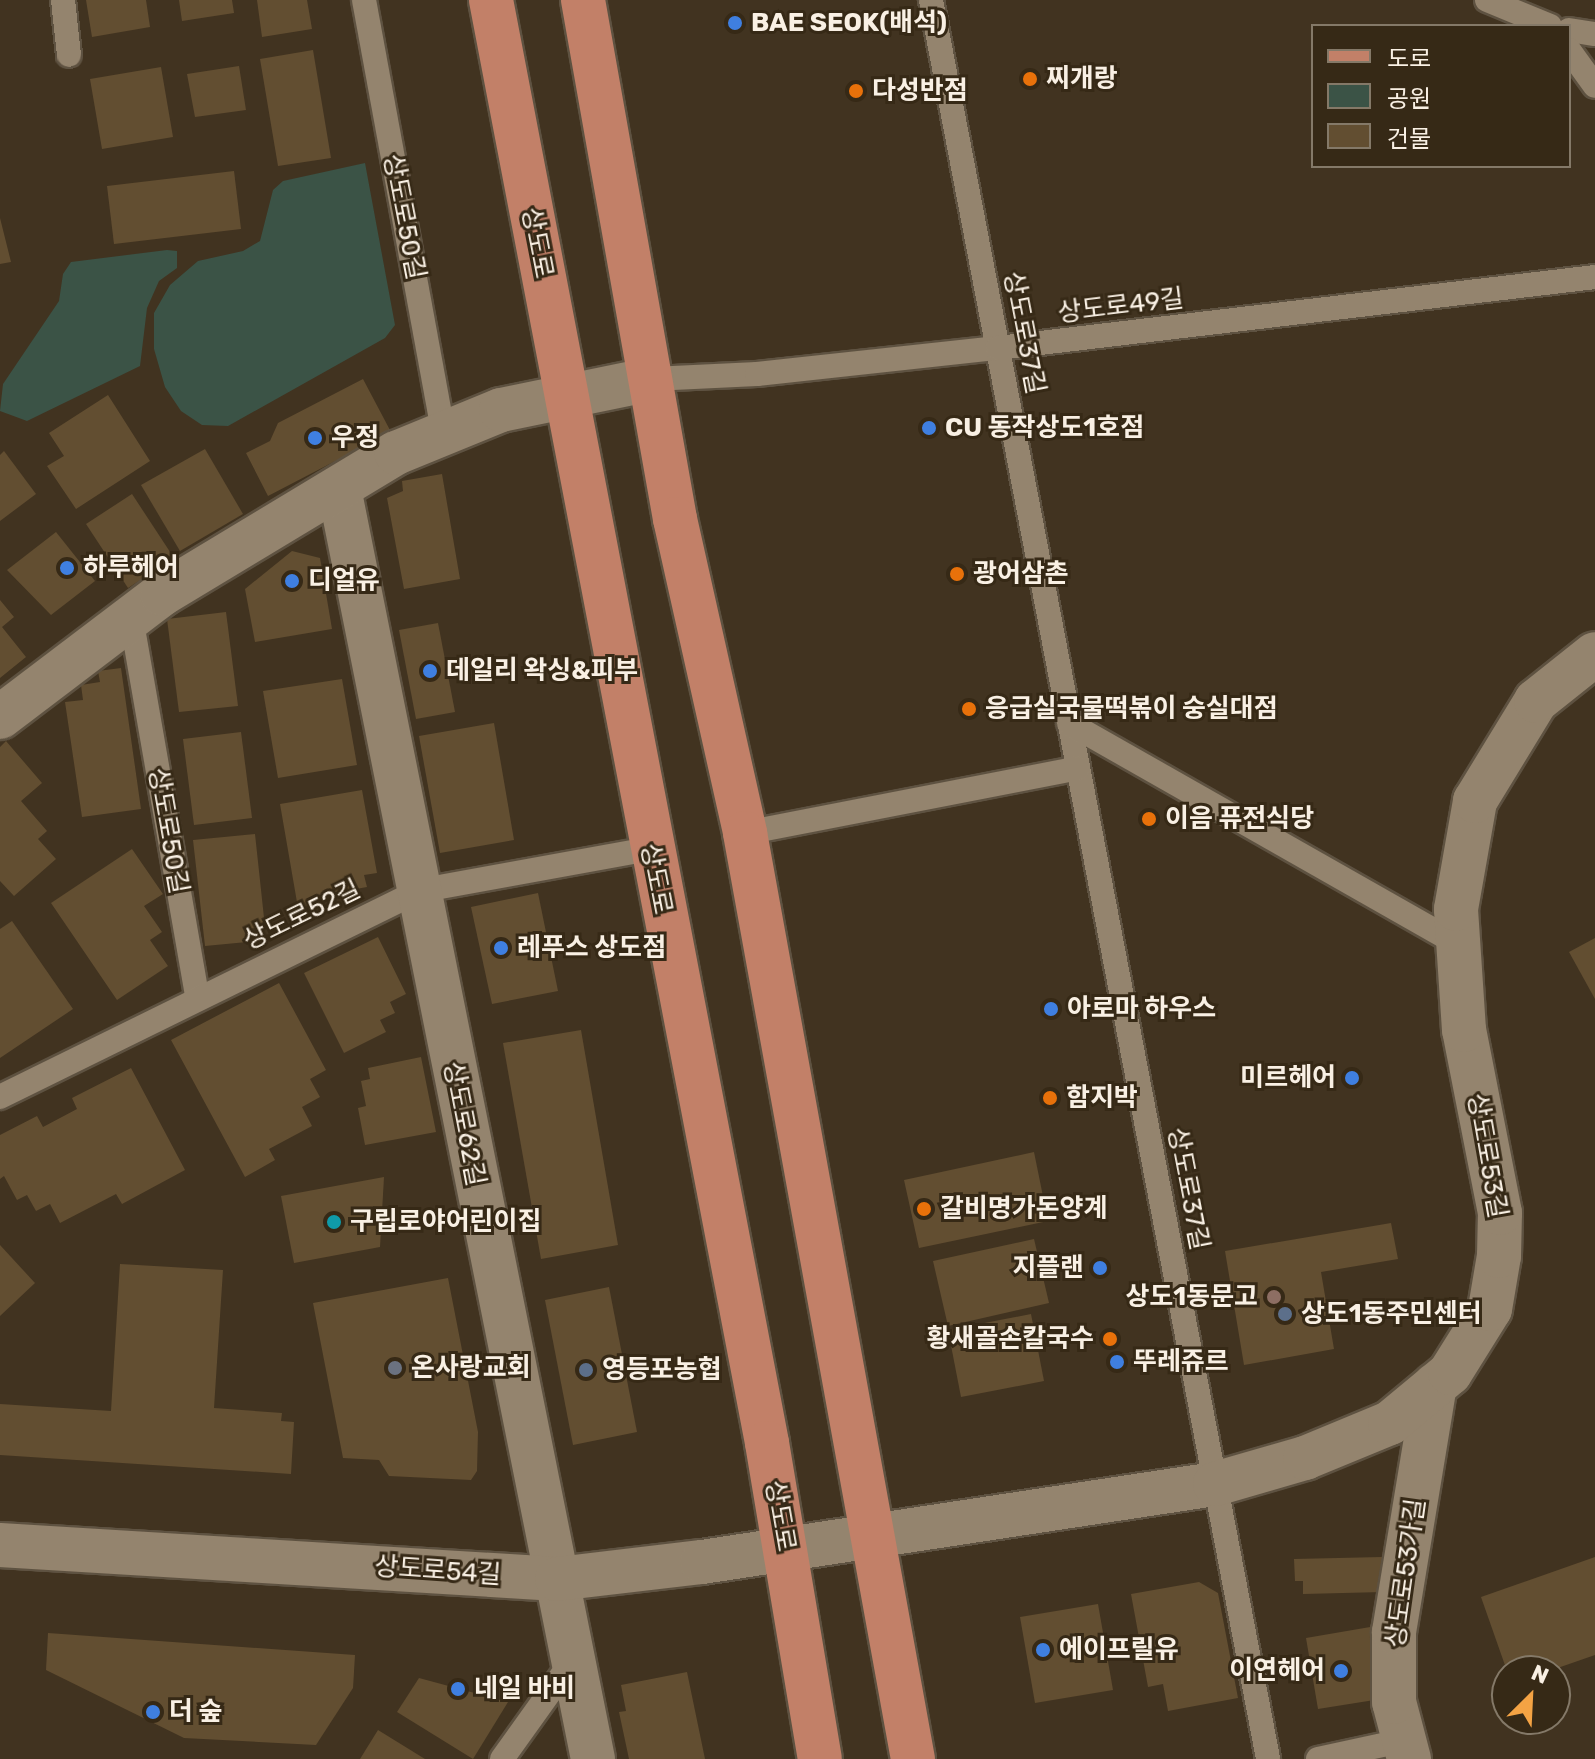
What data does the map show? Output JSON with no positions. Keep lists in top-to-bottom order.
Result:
{
  "streets": {
    "main road": ["상도로"],
    "street": [
      "상도로62길",
      "상도로53길",
      "상도로54길",
      "상도로53가길"
    ],
    "lane": [
      "상도로50길",
      "상도로49길",
      "상도로37길",
      "상도로52길"
    ]
  },
  "crossings": [
    ["상도로50길", "상도로52길"],
    ["상도로", "상도로52길"],
    ["상도로", "상도로54길"],
    ["상도로49길", "상도로37길"],
    ["상도로37길", "상도로53길"],
    ["상도로52길", "상도로62길"],
    ["상도로62길", "상도로54길"],
    ["상도로53길", "상도로54길"],
    ["상도로53길", "상도로53가길"]
  ],
  "places": [
    "BAE SEOK(배석)",
    "찌개랑",
    "다성반점",
    "CU 동작상도1호점",
    "우정",
    "하루헤어",
    "광어삼촌",
    "디얼유",
    "데일리 왁싱&피부",
    "응급실국물떡볶이 숭실대점",
    "이음 퓨전식당",
    "레푸스 상도점",
    "아로마 하우스",
    "미르헤어",
    "함지박",
    "갈비명가돈양계",
    "구립로야어린이집",
    "지플랜",
    "상도1동문고",
    "상도1동주민센터",
    "황새골손칼국수",
    "뚜레쥬르",
    "온사랑교회",
    "영등포농협",
    "에이프릴유",
    "이연헤어",
    "네일 바비",
    "더 숲"
  ],
  "legend": ["도로", "공원", "건물"],
  "north": "top right"
}
